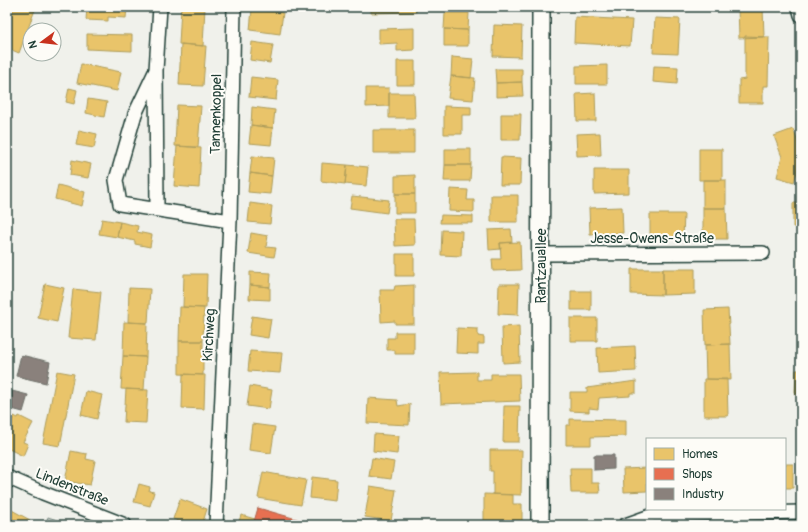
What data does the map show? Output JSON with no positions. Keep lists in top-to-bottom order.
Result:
{
  "streets": {
    "main road": ["Rantzauallee"],
    "street": [
      "Tannenkoppel",
      "Jesse-Owens-Straße",
      "Kirchweg",
      "Lindenstraße"
    ]
  },
  "crossings": [
    ["Tannenkoppel", "Kirchweg"],
    ["Jesse-Owens-Straße", "Rantzauallee"]
  ],
  "legend": ["Homes", "Shops", "Industry"],
  "north": "left"
}
